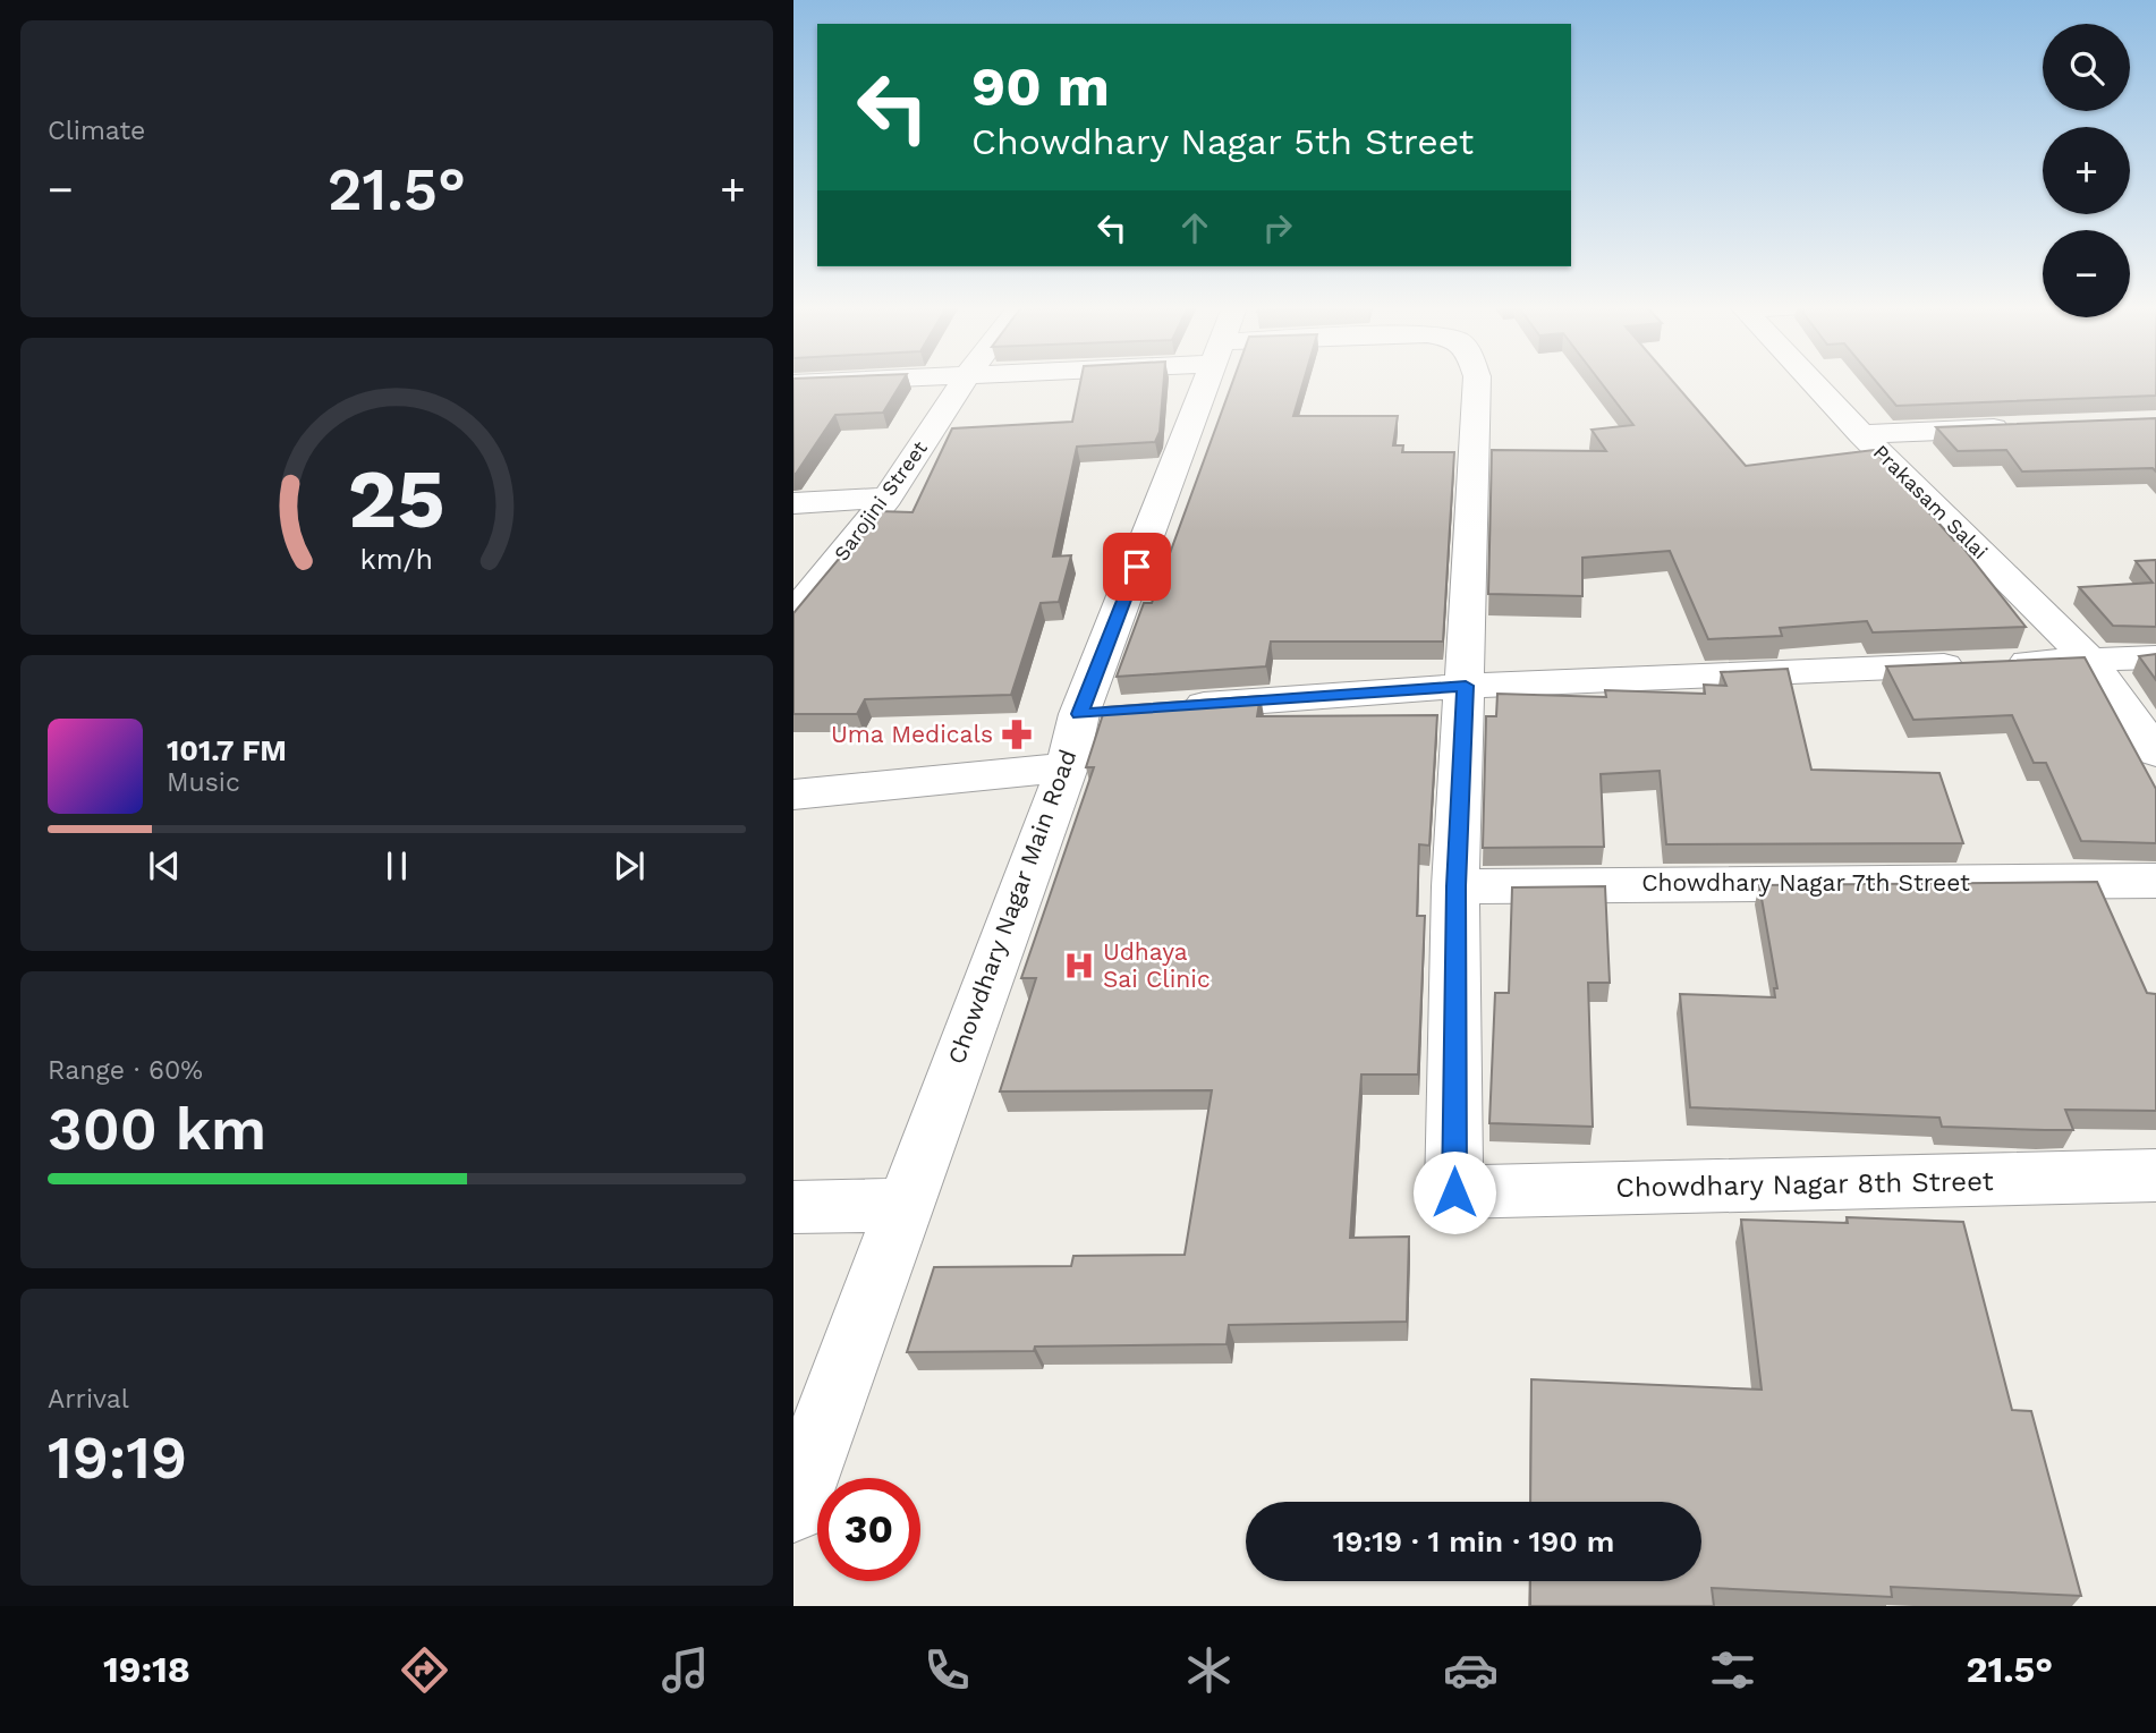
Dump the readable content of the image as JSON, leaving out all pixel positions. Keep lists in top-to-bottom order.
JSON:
{
  "streets": {
    "street": [
      "Sarojini Street",
      "Prakasam Salai",
      "Chowdhary Nagar 7th Street",
      "Chowdhary Nagar Main Road",
      "Chowdhary Nagar 8th Street"
    ]
  },
  "crossings": [
    ["Chowdhary Nagar 7th Street", "Chowdhary Nagar 8th Street"]
  ],
  "places": {
    "pharmacy": ["Uma Medicals"],
    "hospital": ["Udhaya Sai Clinic"]
  },
  "page": {
    "tile": [
      "Climate",
      ["Range · 60%", "300 km"],
      ["Arrival", "19:19"]
    ],
    "map_buttons": ["+", "−"],
    "turn": ["90 m", "Chowdhary Nagar 5th Street"],
    "heat": ["−", "21.5°", "+"],
    "song": ["101.7 FM", "Music"],
    "limit": "30",
    "trip": "19:19 · 1 min · 190 m",
    "tabs": ["19:18", "21.5°"],
    "gauge": ["25", "km/h"]
  }
}
